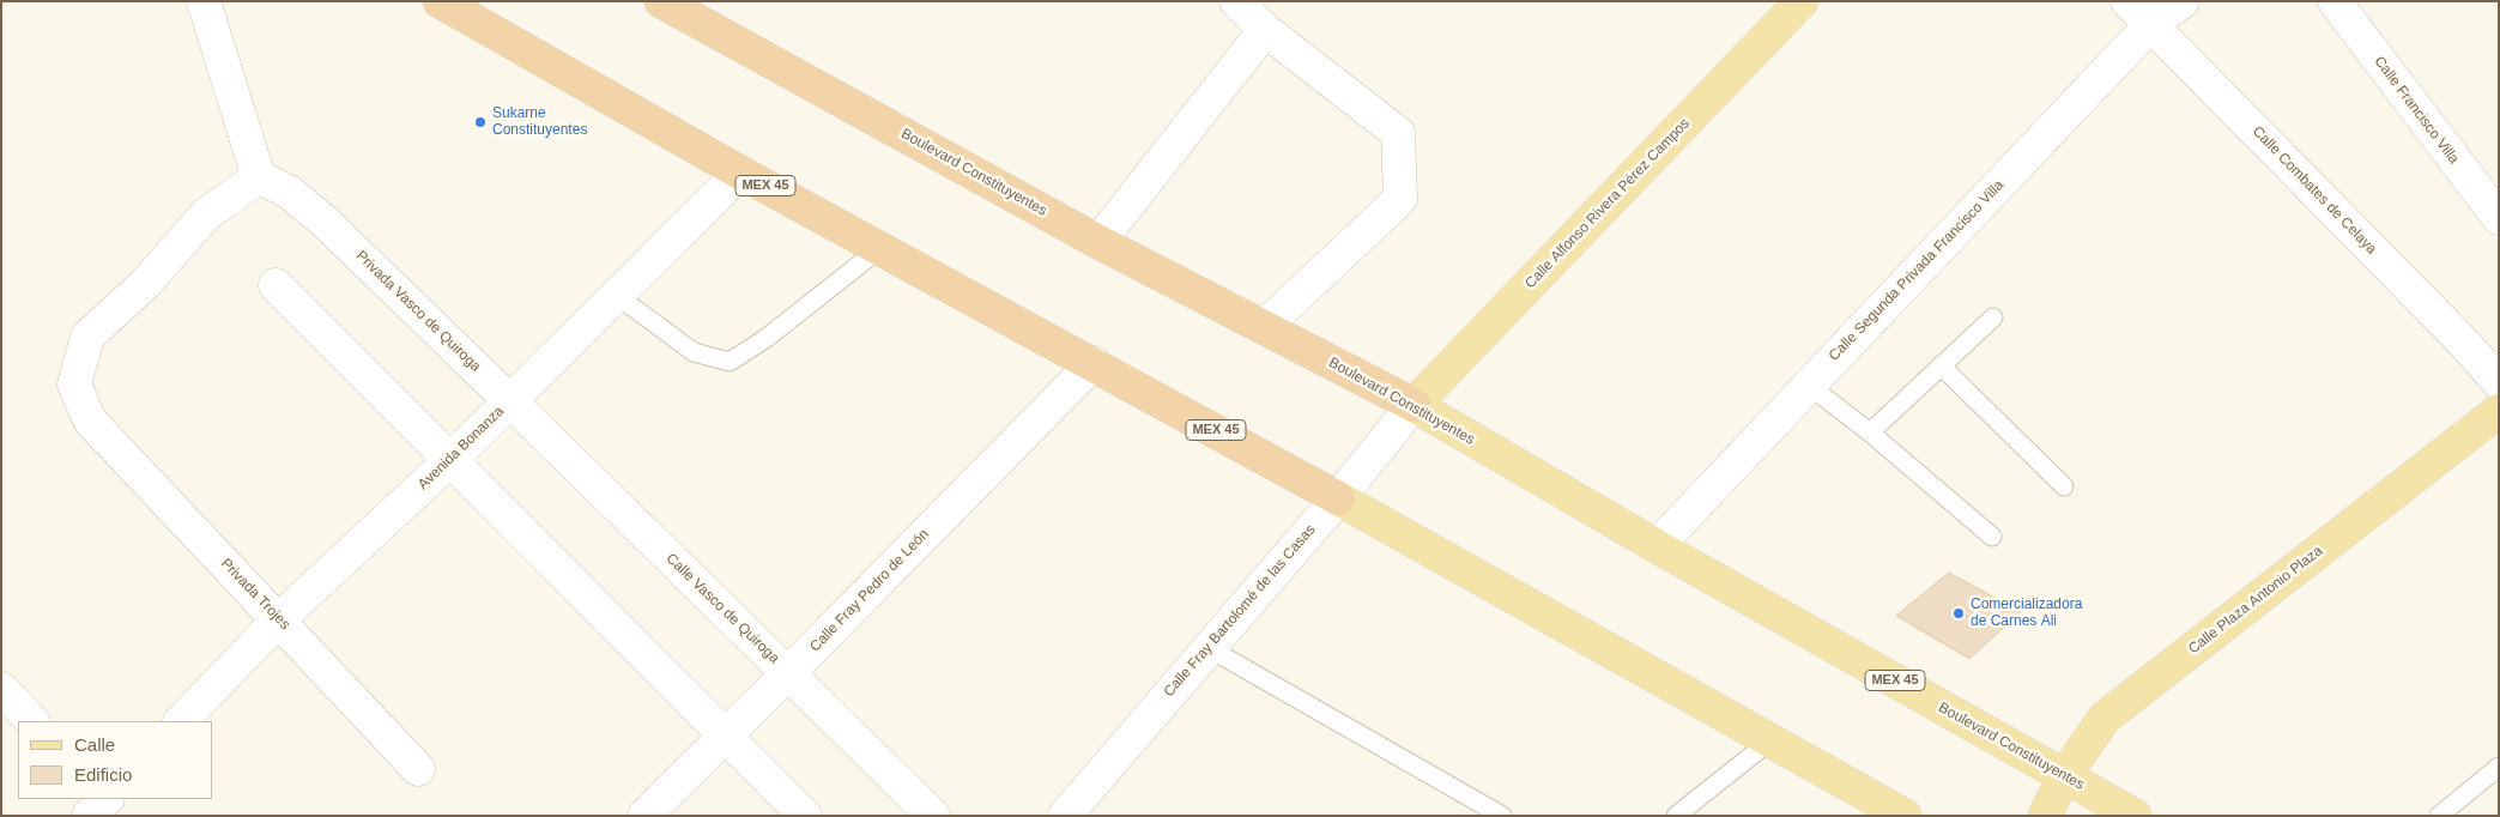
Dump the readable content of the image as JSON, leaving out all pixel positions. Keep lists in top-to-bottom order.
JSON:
{
  "streets": {
    "highway": ["Boulevard Constituyentes", "MEX 45"],
    "main road": ["Calle Alfonso Rivera Pérez Campos", "Calle Plaza Antonio Plaza"],
    "street": [
      "Calle Francisco Villa",
      "Calle Combates de Celaya",
      "Calle Segunda Privada Francisco Villa",
      "Privada Vasco de Quiroga",
      "Avenida Bonanza",
      "Calle Fray Pedro de León",
      "Privada Trojes",
      "Calle Vasco de Quiroga",
      "Calle Fray Bartolomé de las Casas"
    ]
  },
  "crossings": [
    ["Boulevard Constituyentes", "Calle Alfonso Rivera Pérez Campos"],
    ["Boulevard Constituyentes", "Calle Segunda Privada Francisco Villa"],
    ["Boulevard Constituyentes", "Calle Plaza Antonio Plaza"],
    ["Boulevard Constituyentes", "Calle Fray Bartolomé de las Casas"],
    ["MEX 45", "Avenida Bonanza"],
    ["MEX 45", "Calle Fray Pedro de León"],
    ["MEX 45", "Calle Fray Bartolomé de las Casas"],
    ["Calle Combates de Celaya", "Calle Segunda Privada Francisco Villa"],
    ["Calle Alfonso Rivera Pérez Campos", "Calle Fray Bartolomé de las Casas"],
    ["Privada Vasco de Quiroga", "Avenida Bonanza"],
    ["Privada Vasco de Quiroga", "Privada Trojes"],
    ["Privada Vasco de Quiroga", "Calle Vasco de Quiroga"],
    ["Avenida Bonanza", "Privada Trojes"],
    ["Avenida Bonanza", "Calle Vasco de Quiroga"],
    ["Calle Fray Pedro de León", "Calle Vasco de Quiroga"]
  ],
  "places": ["Sukarne Constituyentes", "Comercializadora de Carnes Ali"],
  "legend": ["Calle", "Edificio"]
}
